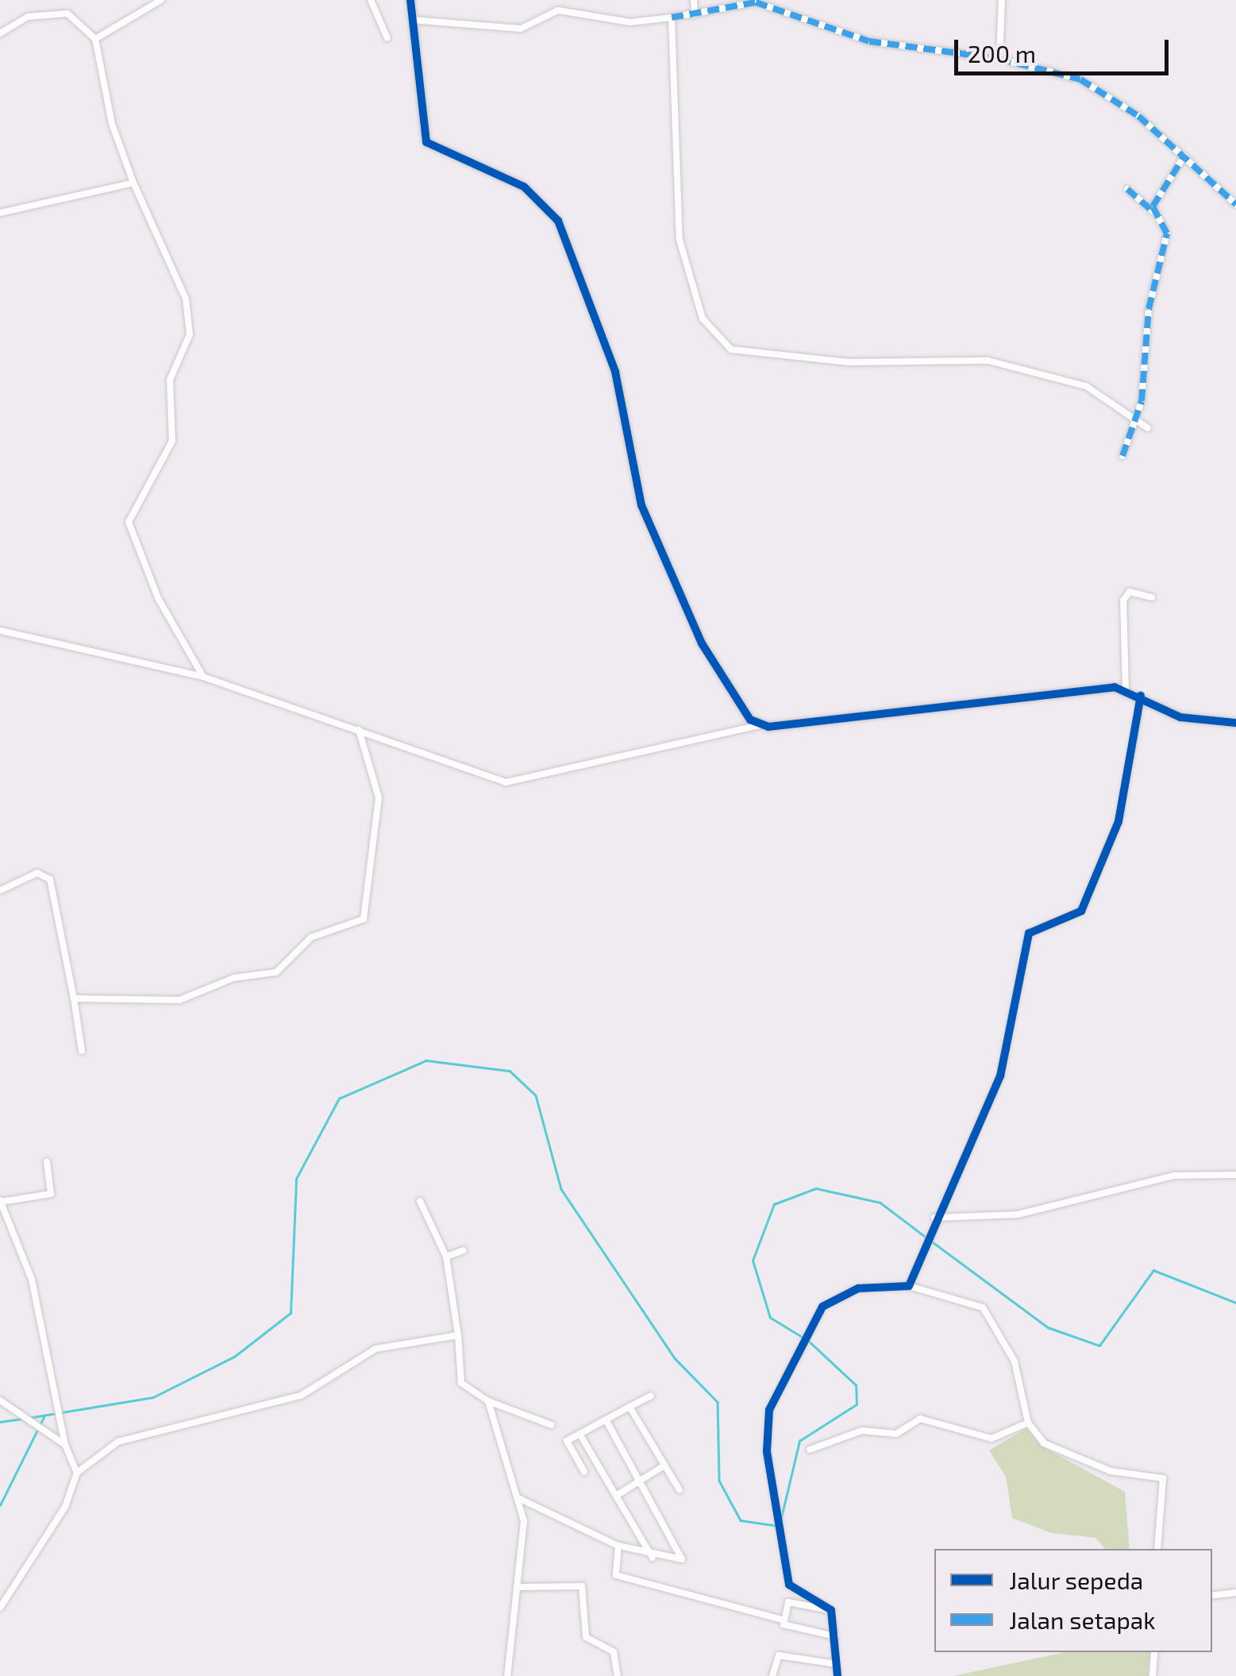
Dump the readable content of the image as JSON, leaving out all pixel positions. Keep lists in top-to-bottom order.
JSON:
{
  "legend": ["Jalur sepeda", "Jalan setapak"],
  "scale_bar": "200 m"
}
